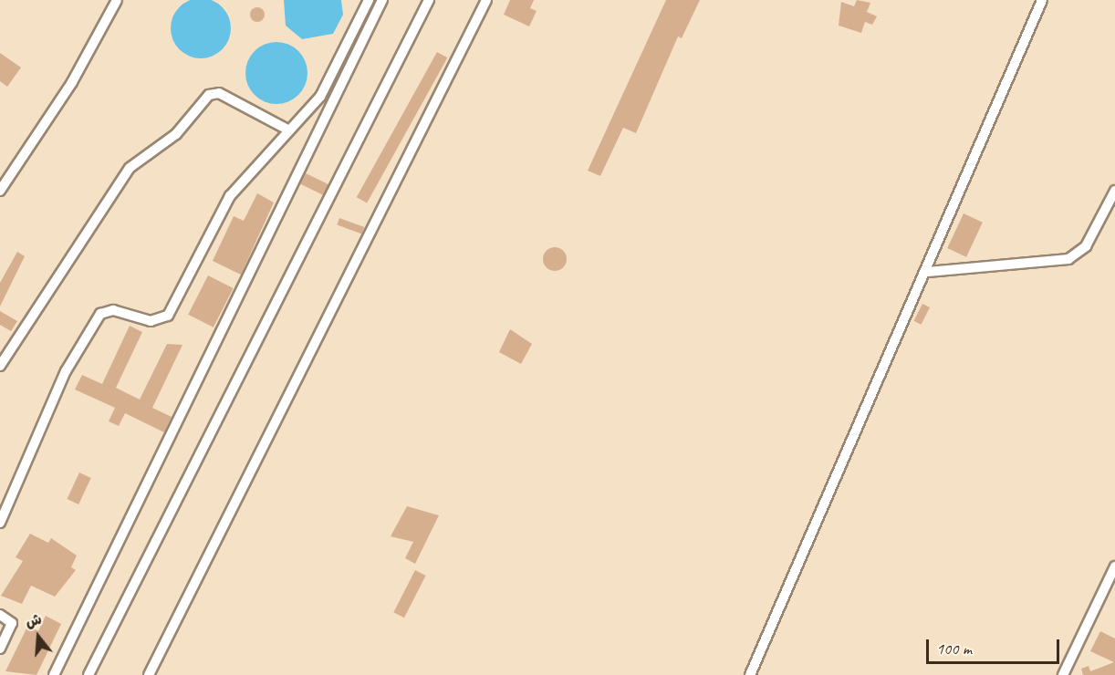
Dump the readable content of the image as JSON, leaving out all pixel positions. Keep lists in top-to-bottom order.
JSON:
{
  "scale_bar": "100 m",
  "north": "top"
}
